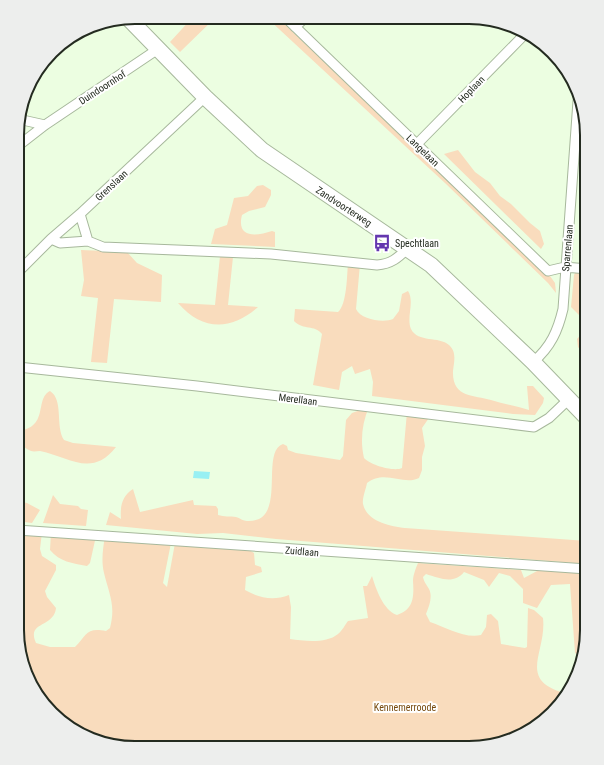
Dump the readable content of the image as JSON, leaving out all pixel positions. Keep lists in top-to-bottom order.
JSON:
{
  "streets": {
    "main road": ["Zandvoorterweg"],
    "street": [
      "Duindoornhof",
      "Hoplaan",
      "Langelaan",
      "Grenslaan",
      "Sparrenlaan",
      "Merellaan",
      "Zuidlaan"
    ]
  },
  "crossings": [
    ["Duindoornhof", "Zandvoorterweg"],
    ["Hoplaan", "Langelaan"],
    ["Langelaan", "Sparrenlaan"],
    ["Grenslaan", "Zandvoorterweg"],
    ["Zandvoorterweg", "Sparrenlaan"],
    ["Zandvoorterweg", "Merellaan"]
  ],
  "parks": ["Kennemerroode"],
  "places": {
    "bus stop": ["Spechtlaan"]
  }
}
